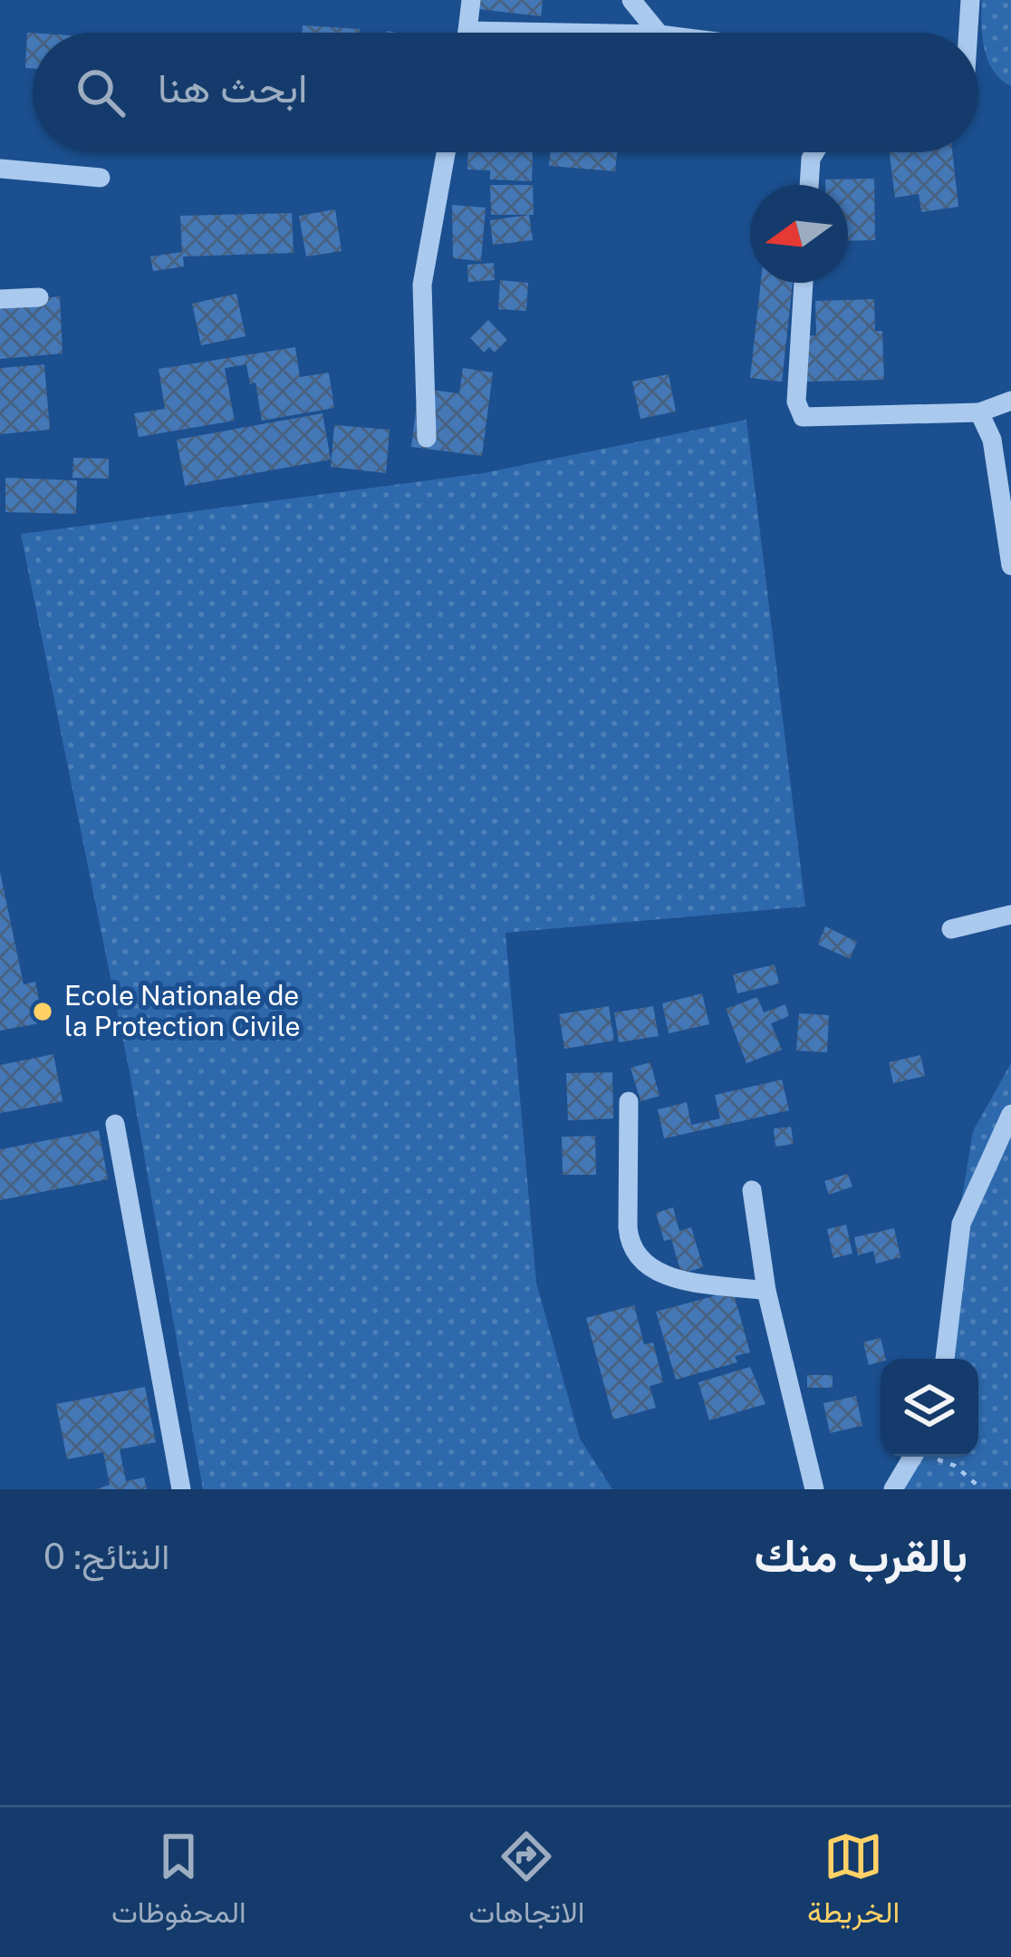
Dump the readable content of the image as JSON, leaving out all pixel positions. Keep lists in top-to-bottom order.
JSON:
{
  "places": ["Ecole Nationale de la Protection Civile"],
  "north": "left",
  "page": {
    "search": "ابحث هنا",
    "heading": ["بالقرب منك", "النتائج: 0"],
    "nav": ["الخريطة", "الاتجاهات", "المحفوظات"]
  }
}
